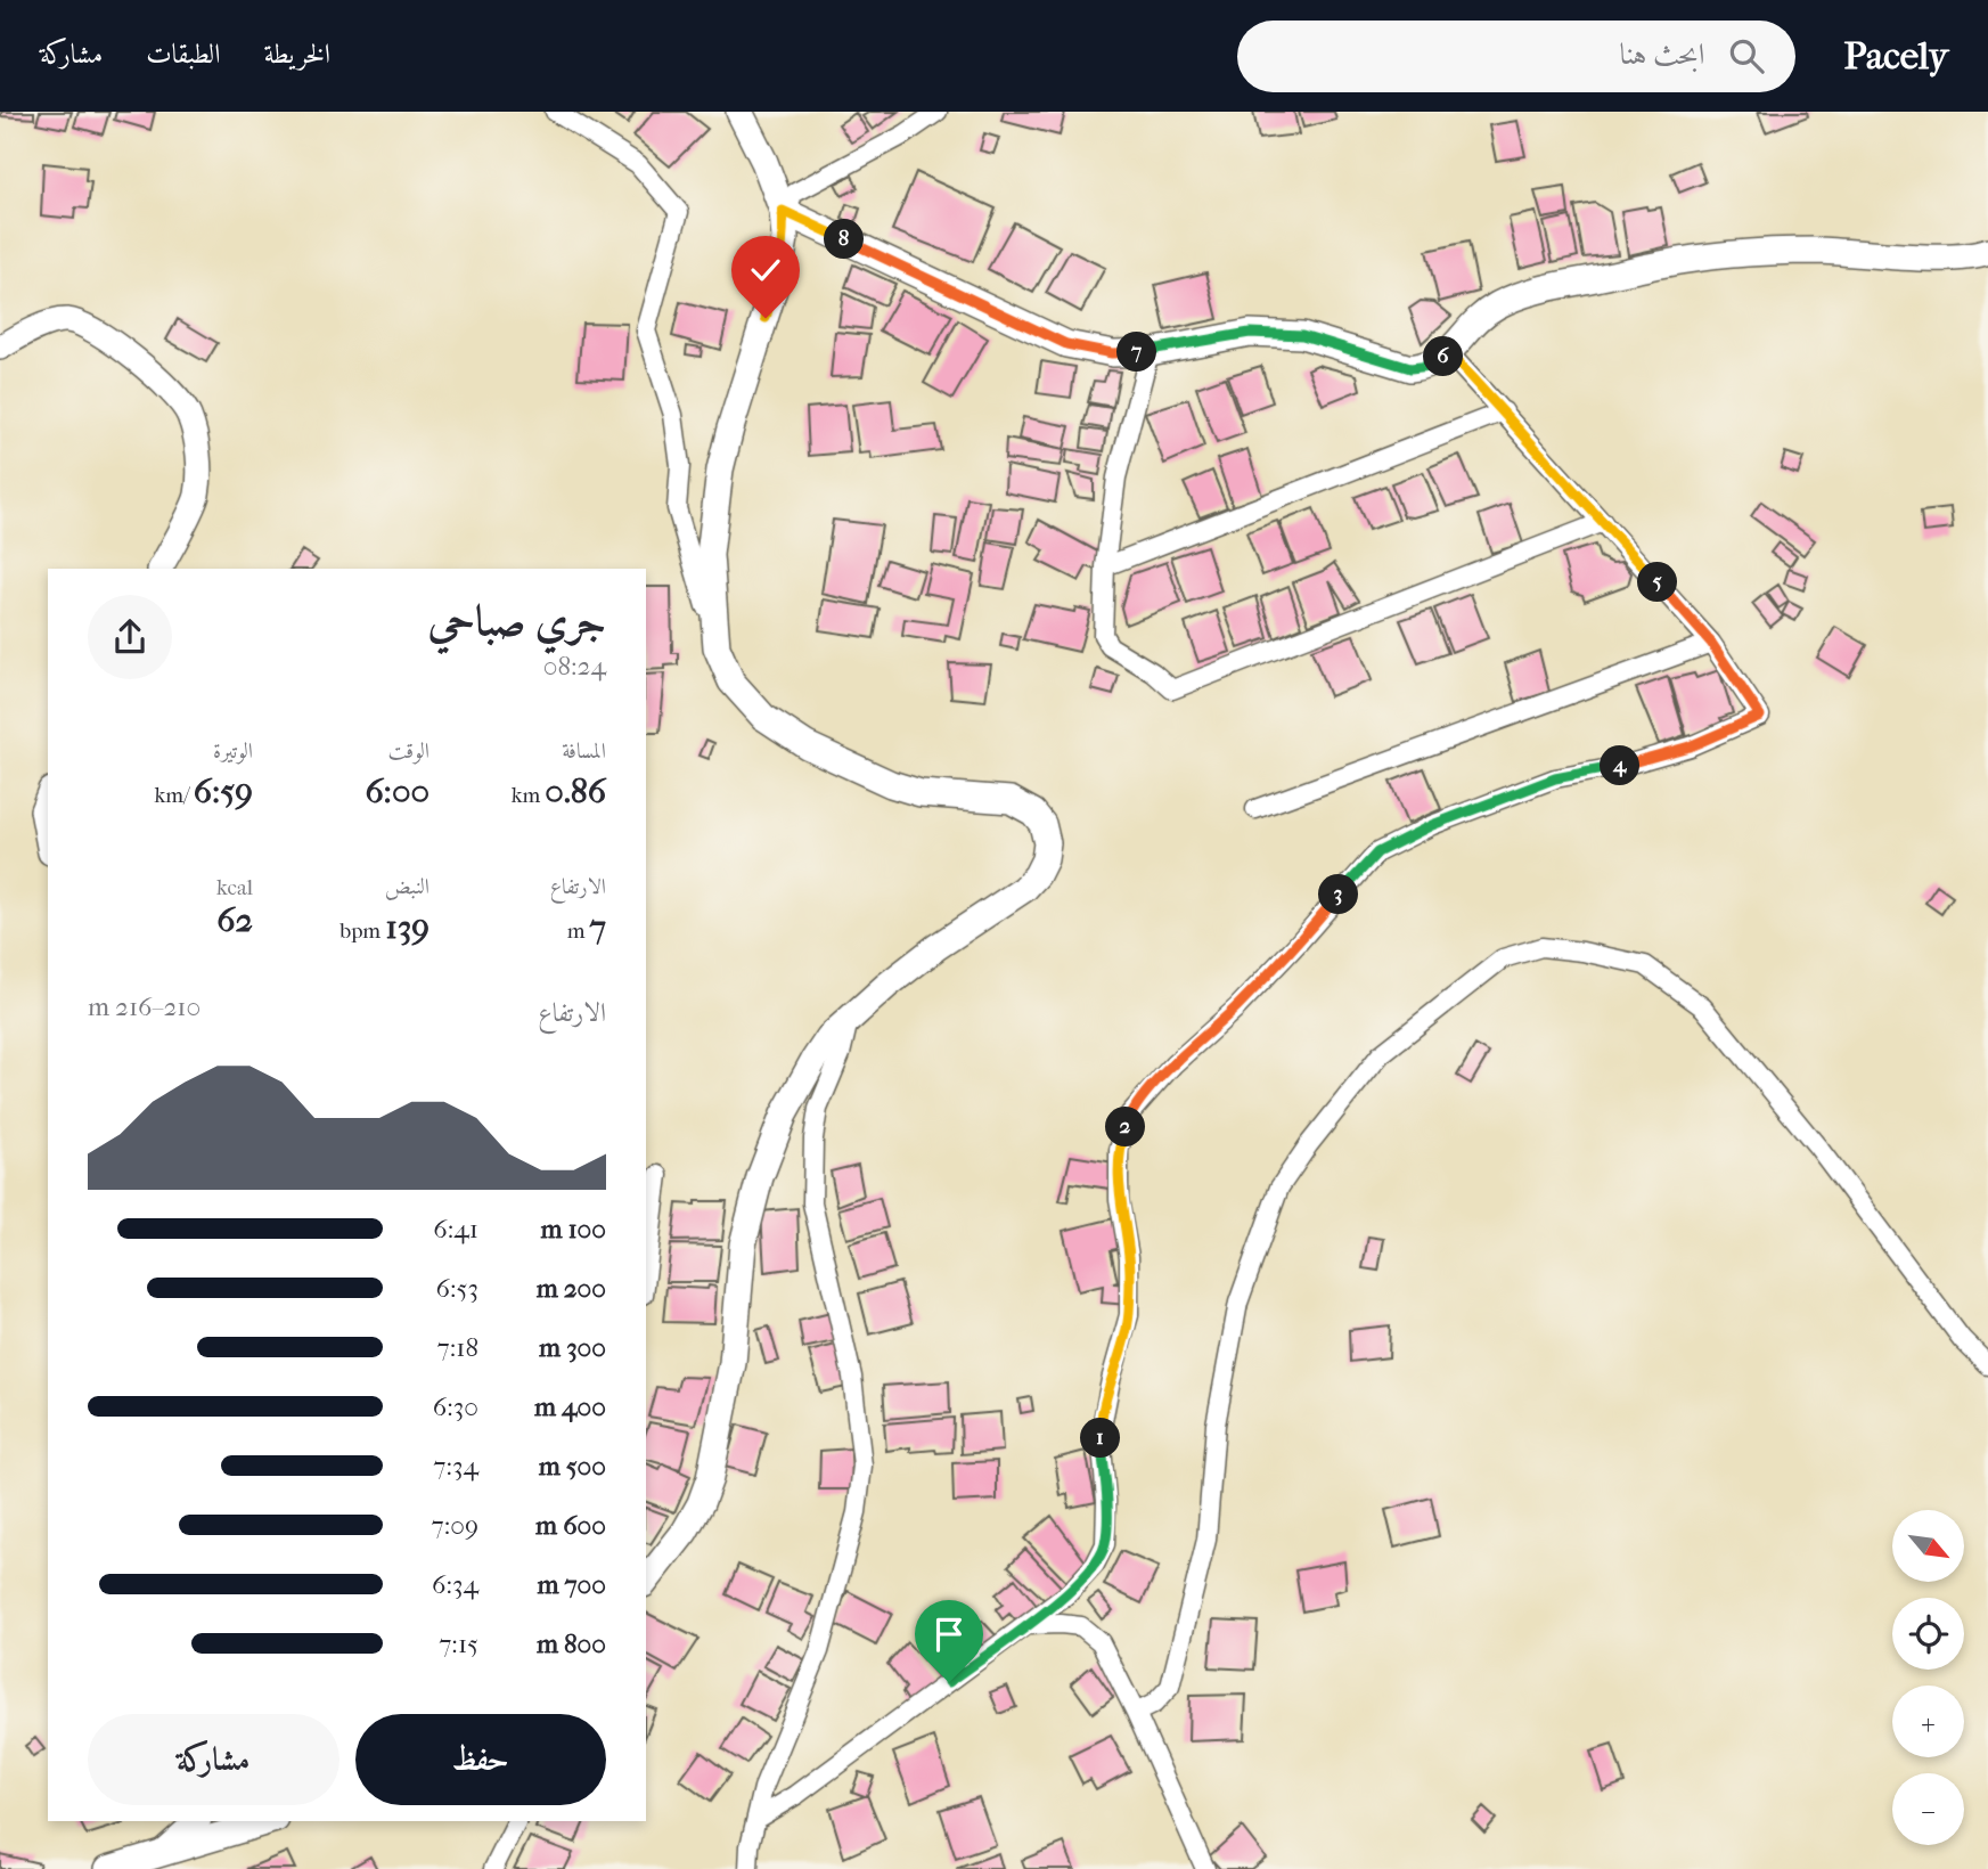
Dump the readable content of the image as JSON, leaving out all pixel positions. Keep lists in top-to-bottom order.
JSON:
{
  "north": "bottom right",
  "page": {
    "header": "Pacely",
    "search": "ابحث هنا",
    "nav": ["الخريطة", "الطبقات", "مشاركة"],
    "pins": [
      "8",
      "7",
      "6",
      "5",
      "4",
      "3",
      "2",
      "1"
    ],
    "heading": ["جري صباحي", "08:24"],
    "stats": [
      ["المسافة", "0.86 km"],
      ["الوقت", "6:00"],
      ["الوتيرة", "6:59 /km"],
      ["الارتفاع", "7 m"],
      ["النبض", "139 bpm"],
      ["kcal", "62"]
    ],
    "chart": ["الارتفاع", "210–216 m"],
    "list": [
      {
        "name": "100 m",
        "note": "6:41"
      },
      {
        "name": "200 m",
        "note": "6:53"
      },
      {
        "name": "300 m",
        "note": "7:18"
      },
      {
        "name": "400 m",
        "note": "6:30"
      },
      {
        "name": "500 m",
        "note": "7:34"
      },
      {
        "name": "600 m",
        "note": "7:09"
      },
      {
        "name": "700 m",
        "note": "6:34"
      },
      {
        "name": "800 m",
        "note": "7:15"
      }
    ],
    "map_buttons": ["+", "−"],
    "buttons": ["حفظ", "مشاركة"]
  }
}
